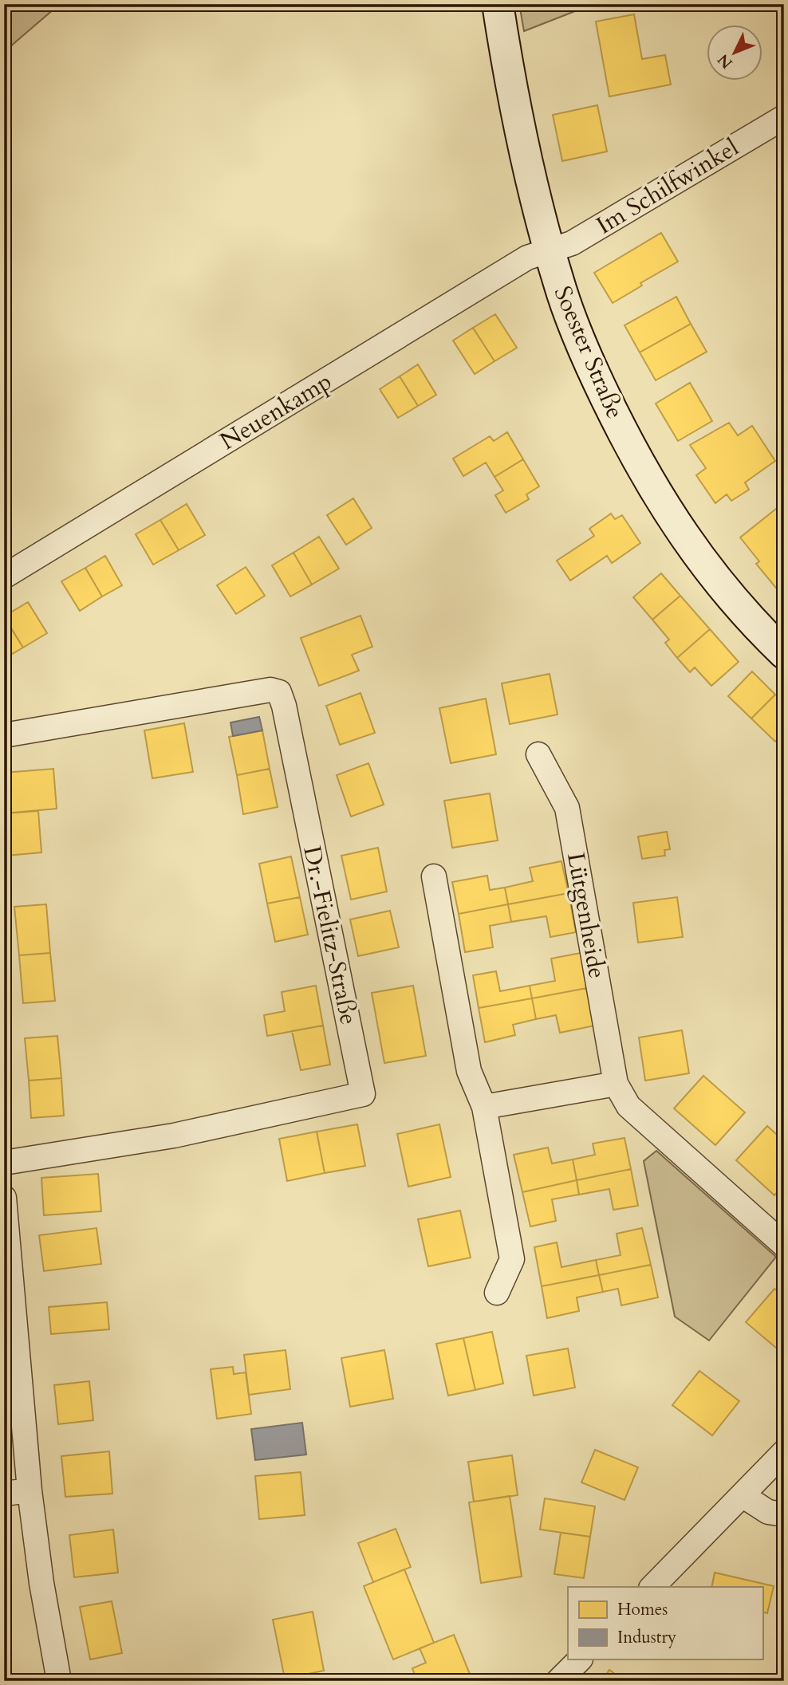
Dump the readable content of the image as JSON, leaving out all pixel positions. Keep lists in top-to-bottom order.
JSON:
{
  "streets": {
    "main road": ["Soester Straße"],
    "street": [
      "Im Schilfwinkel",
      "Neuenkamp",
      "Lütgenheide",
      "Dr.-Fielitz-Straße"
    ]
  },
  "crossings": [
    ["Im Schilfwinkel", "Soester Straße"],
    ["Im Schilfwinkel", "Neuenkamp"],
    ["Soester Straße", "Neuenkamp"]
  ],
  "legend": ["Homes", "Industry"],
  "north": "bottom left"
}
